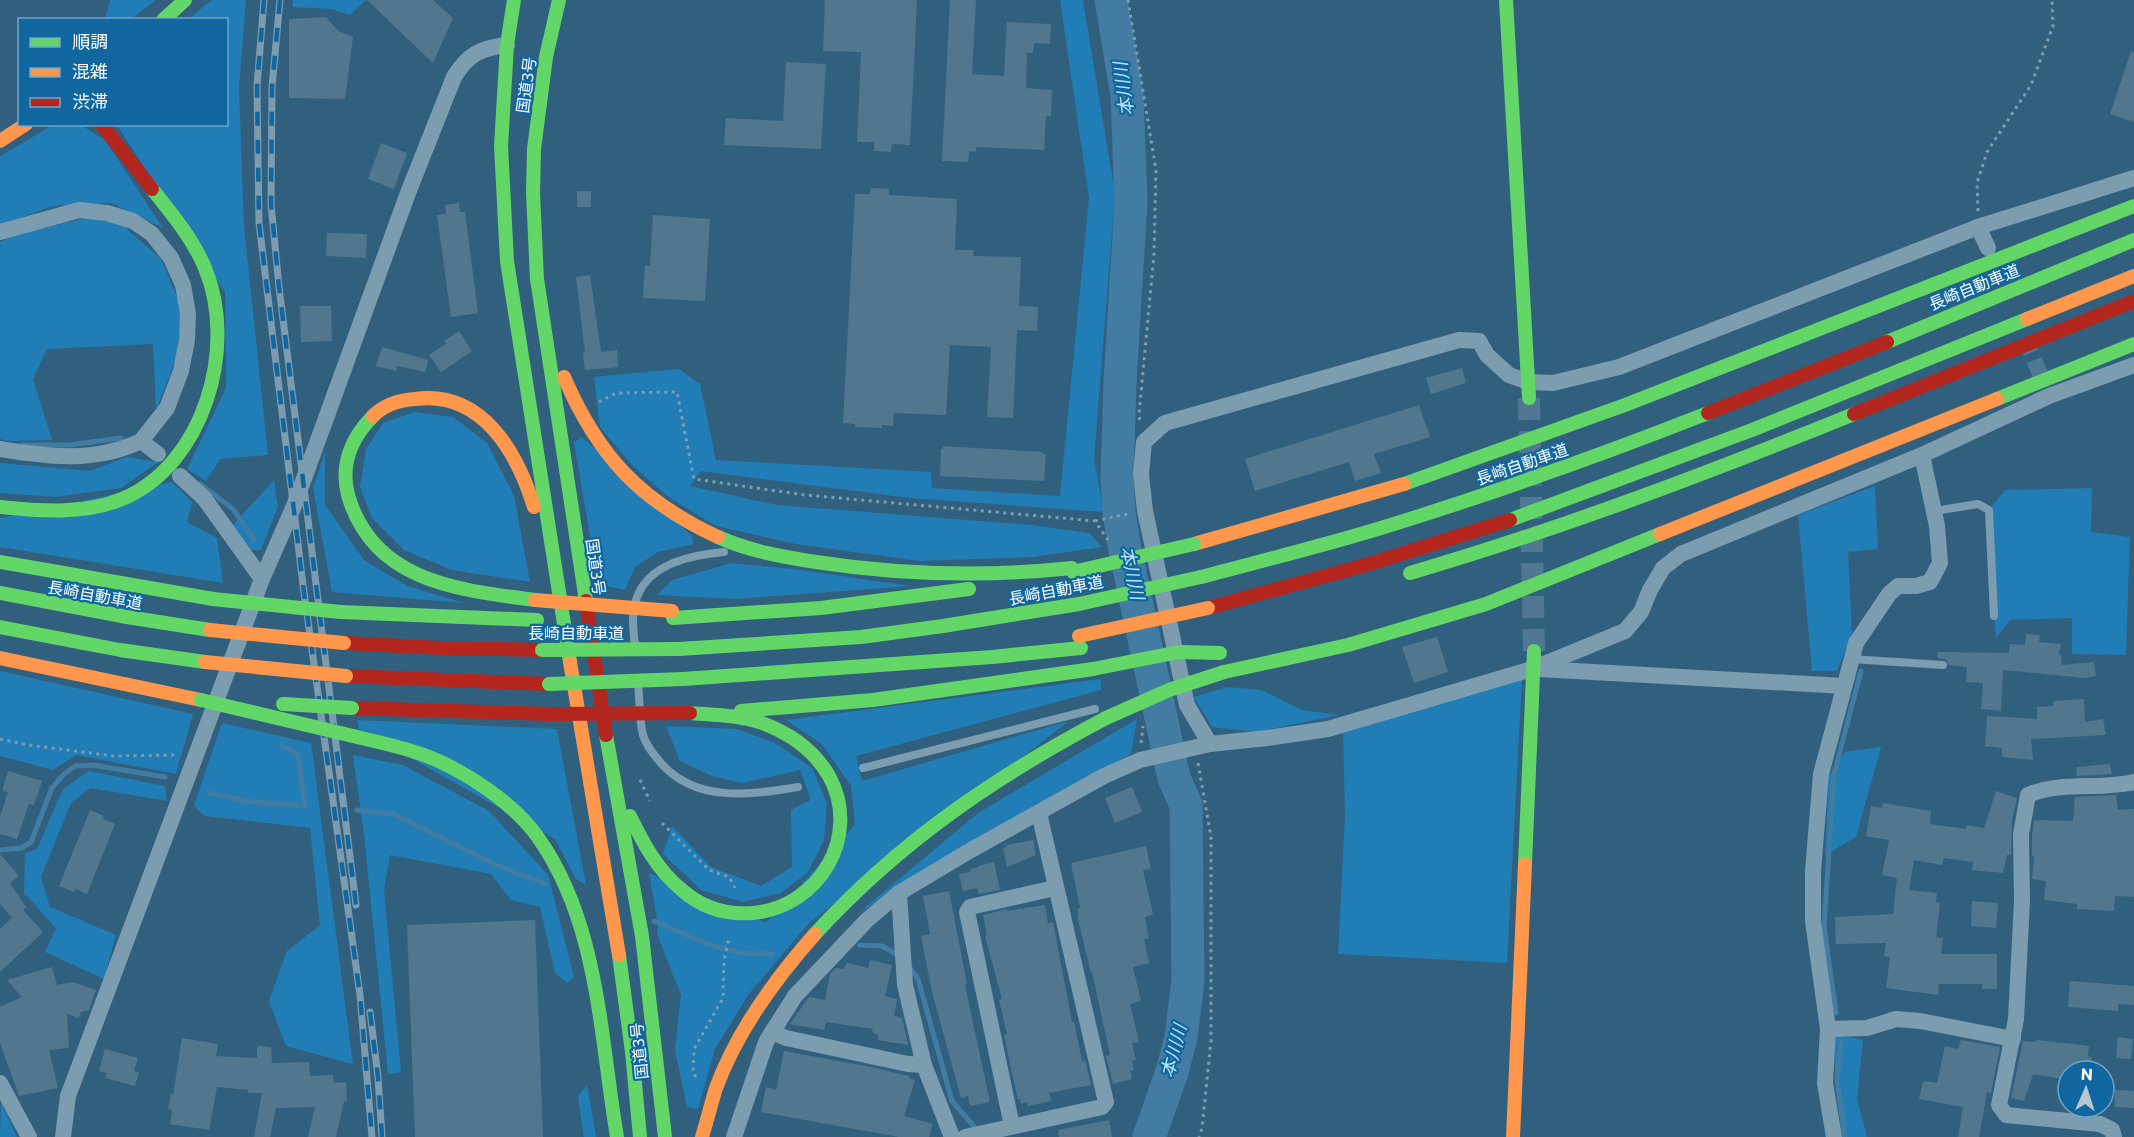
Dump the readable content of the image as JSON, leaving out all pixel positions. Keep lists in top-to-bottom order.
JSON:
{
  "streets": {
    "main road": ["国道3号", "長崎自動車道"]
  },
  "water": ["本川川"],
  "legend": ["順調", "混雑", "渋滞"],
  "north": "top"
}
